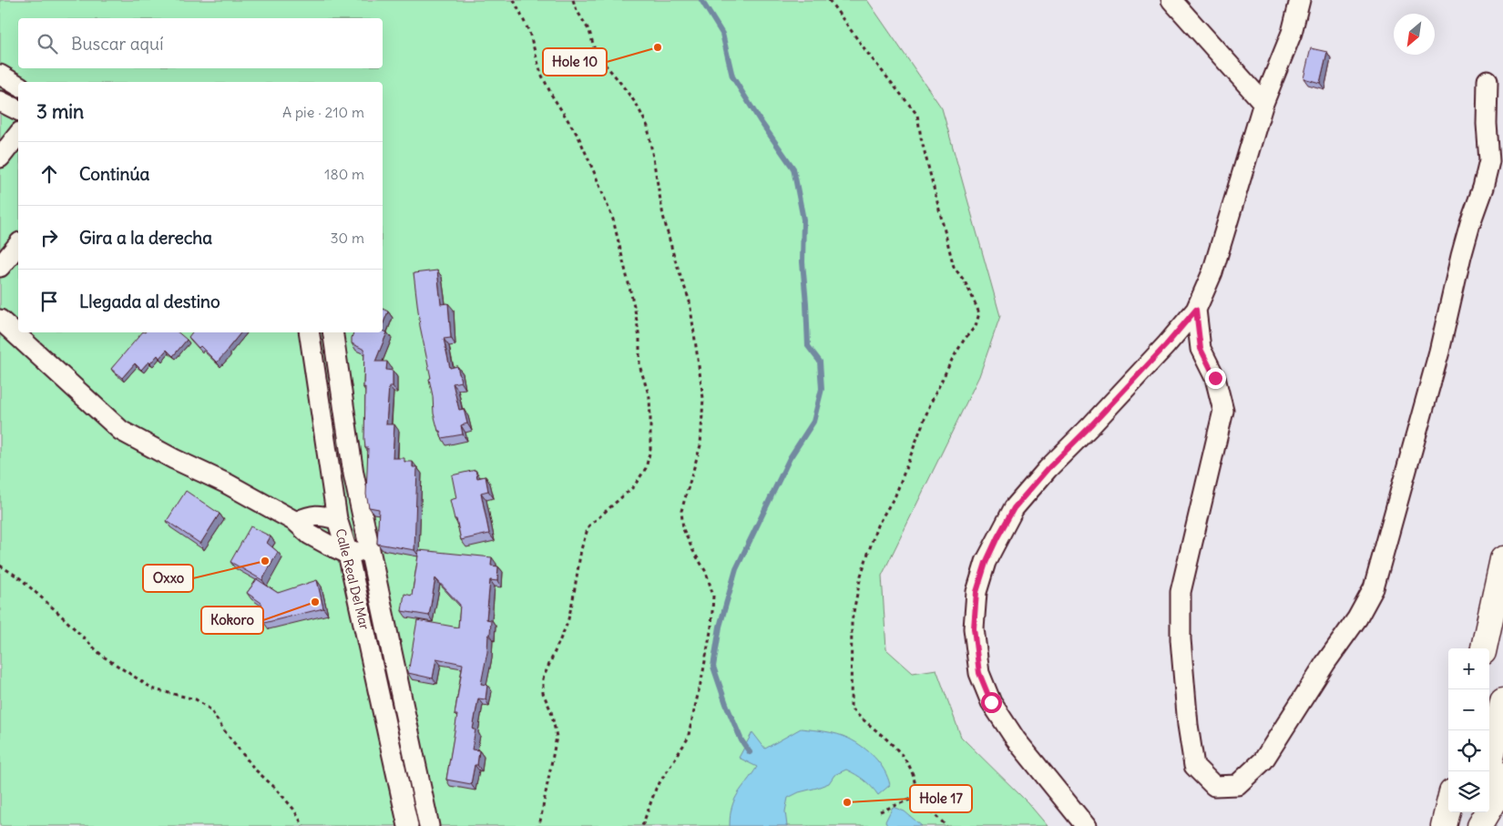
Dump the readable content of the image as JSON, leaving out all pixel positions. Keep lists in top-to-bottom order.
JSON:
{
  "streets": {
    "street": ["Calle Real Del Mar"]
  },
  "places": [
    "Hole 10",
    "Oxxo",
    "Kokoro",
    "Hole 17"
  ],
  "north": "bottom left",
  "page": {
    "search": "Buscar aquí",
    "heading": ["3 min", "A pie · 210 m"],
    "list": [
      ["Continúa", "180 m"],
      ["Gira a la derecha", "30 m"],
      "Llegada al destino"
    ],
    "map_buttons": ["+", "−"]
  }
}
